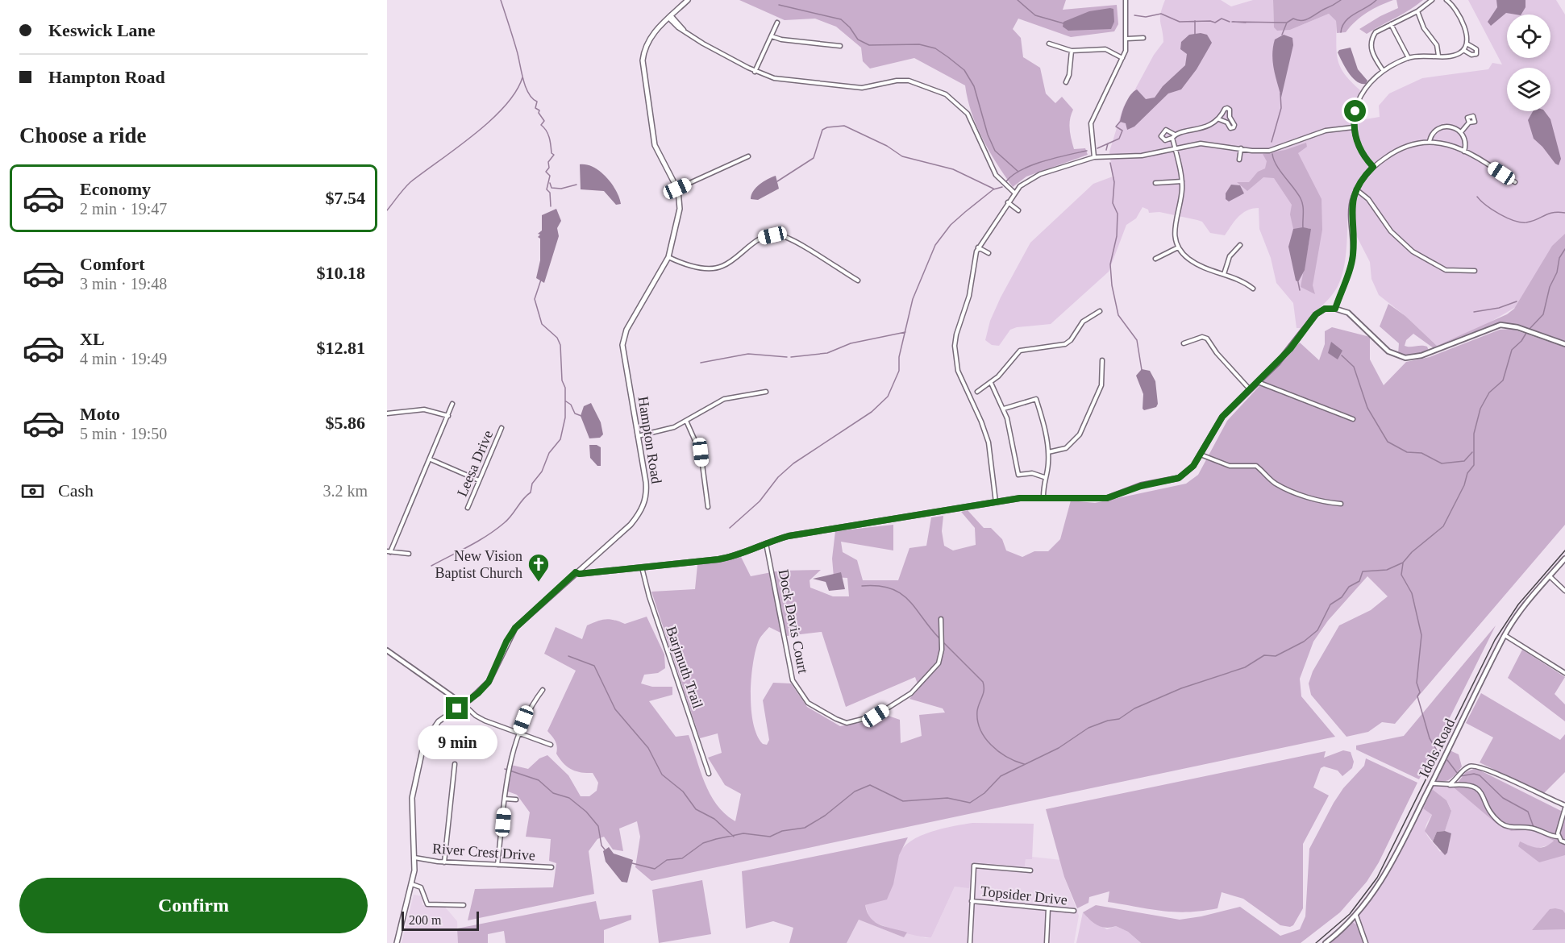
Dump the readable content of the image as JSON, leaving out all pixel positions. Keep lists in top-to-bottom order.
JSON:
{
  "streets": {
    "main road": ["Hampton Road"],
    "street": [
      "Leesa Drive",
      "Dock Davis Court",
      "Barjmuth Trail",
      "Idols Road",
      "River Crest Drive",
      "Topsider Drive"
    ]
  },
  "crossings": [
    ["Hampton Road", "River Crest Drive"]
  ],
  "places": {
    "church": ["New Vision Baptist Church"]
  },
  "scale_bar": "200 m",
  "page": {
    "banner": ["Keswick Lane", "Hampton Road"],
    "heading": "Choose a ride",
    "list": [
      {
        "name": "Economy",
        "note": "2 min · 19:47",
        "value": "$7.54"
      },
      {
        "name": "Comfort",
        "note": "3 min · 19:48",
        "value": "$10.18"
      },
      {
        "name": "XL",
        "note": "4 min · 19:49",
        "value": "$12.81"
      },
      {
        "name": "Moto",
        "note": "5 min · 19:50",
        "value": "$5.86"
      }
    ],
    "pay": ["Cash", "3.2 km"],
    "bubble": "9 min",
    "buttons": "Confirm",
    "scale": "200 m"
  }
}
